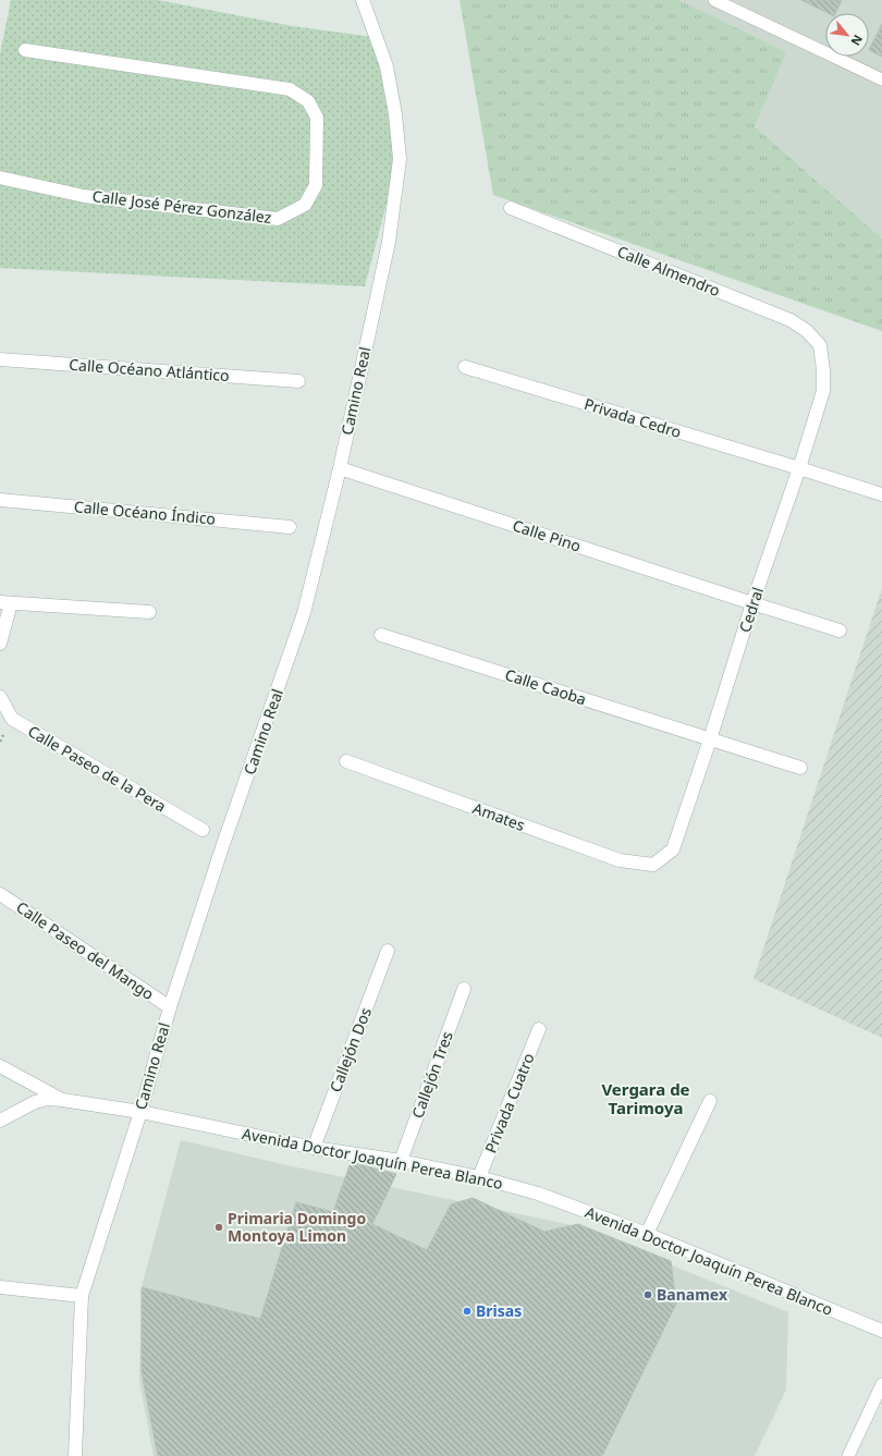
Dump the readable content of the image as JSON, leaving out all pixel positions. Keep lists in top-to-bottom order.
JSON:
{
  "streets": {
    "street": [
      "Calle José Pérez González",
      "Calle Almendro",
      "Calle Océano Atlántico",
      "Camino Real",
      "Privada Cedro",
      "Calle Océano Índico",
      "Calle Pino",
      "Cedral",
      "Calle Caoba",
      "Calle Paseo de la Pera",
      "Amates",
      "Calle Paseo del Mango",
      "Callejón Dos",
      "Callejón Tres",
      "Privada Cuatro",
      "Avenida Doctor Joaquín Perea Blanco"
    ]
  },
  "crossings": [
    ["Calle Almendro", "Cedral"],
    ["Camino Real", "Calle Pino"],
    ["Camino Real", "Calle Paseo del Mango"],
    ["Camino Real", "Avenida Doctor Joaquín Perea Blanco"],
    ["Privada Cedro", "Cedral"],
    ["Calle Pino", "Cedral"],
    ["Cedral", "Calle Caoba"],
    ["Cedral", "Amates"],
    ["Callejón Dos", "Avenida Doctor Joaquín Perea Blanco"],
    ["Callejón Tres", "Avenida Doctor Joaquín Perea Blanco"],
    ["Privada Cuatro", "Avenida Doctor Joaquín Perea Blanco"]
  ],
  "districts": ["Vergara de Tarimoya"],
  "places": ["Primaria Domingo Montoya Limon", "Banamex", "Brisas"],
  "north": "bottom right"
}
